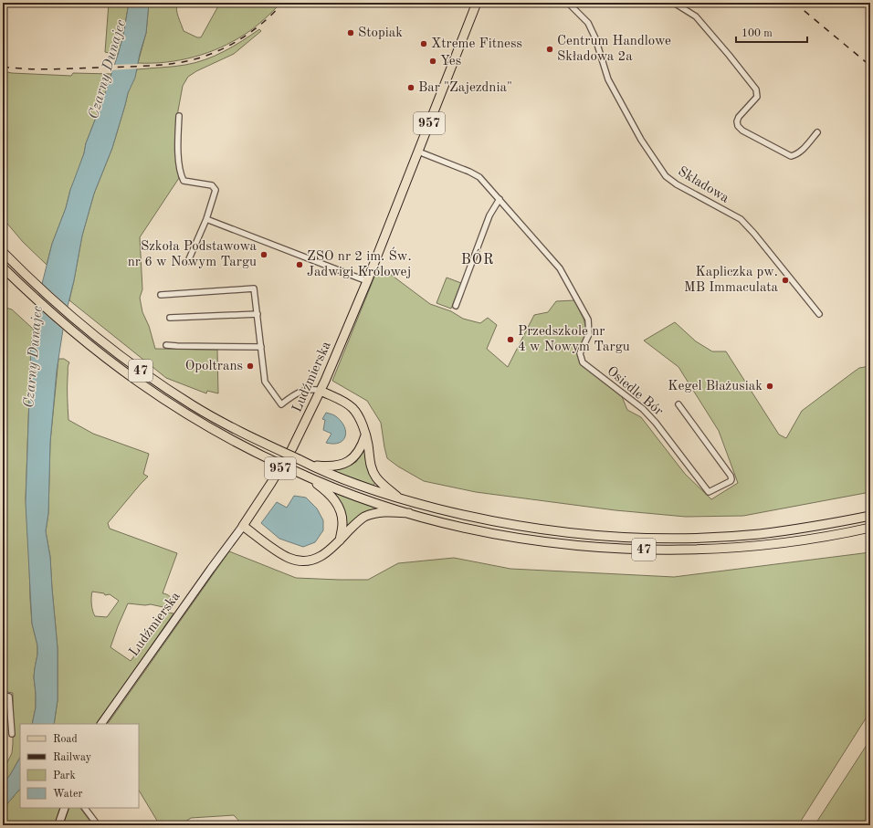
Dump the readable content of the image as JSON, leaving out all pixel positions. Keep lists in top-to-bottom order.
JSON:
{
  "streets": {
    "main road": ["957", "47", "Ludźmierska"],
    "street": ["Składowa", "Osiedle Bór"]
  },
  "crossings": [
    ["Ludźmierska", "Osiedle Bór"]
  ],
  "districts": ["BÓR"],
  "water": ["Czarny Dunajec"],
  "places": [
    "Stopiak",
    "Xtreme Fitness",
    "Centrum Handlowe Składowa 2a",
    "Yes",
    "Bar \"Zajezdnia\"",
    "Szkoła Podstawowa nr 6 w Nowym Targu",
    "ZSO nr 2 im. Św. Jadwigi Królowej",
    "Kapliczka pw. MB Immaculata",
    "Przedszkole nr 4 w Nowym Targu",
    "Opoltrans",
    "Kegel Błażusiak"
  ],
  "legend": [
    "Road",
    "Railway",
    "Park",
    "Water"
  ],
  "scale_bar": "100 m"
}
